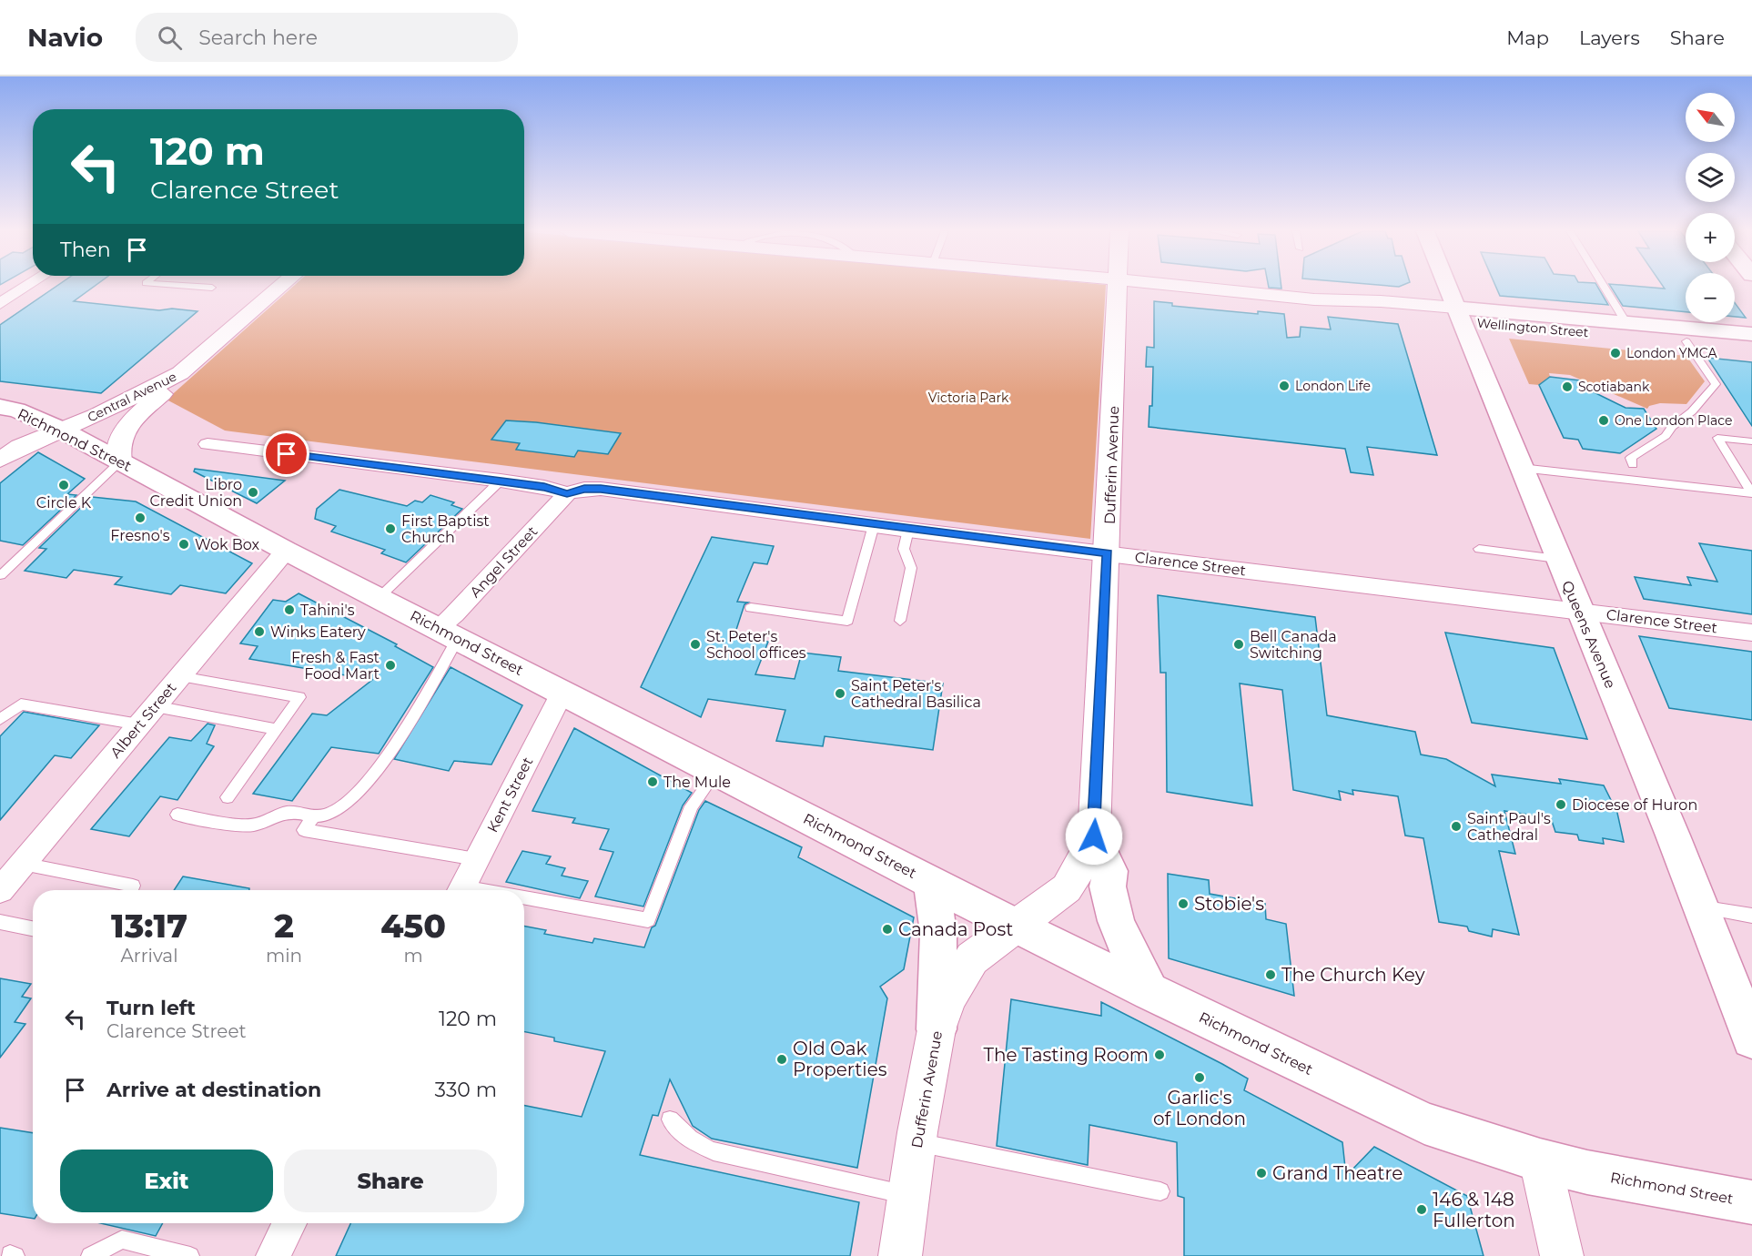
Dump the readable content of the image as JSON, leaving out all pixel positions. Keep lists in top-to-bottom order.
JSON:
{
  "streets": {
    "main road": ["Wellington Street", "Richmond Street", "Queens Avenue"],
    "street": [
      "Central Avenue",
      "Dufferin Avenue",
      "Angel Street",
      "Clarence Street",
      "Albert Street",
      "Kent Street"
    ]
  },
  "crossings": [
    ["Wellington Street", "Queens Avenue"],
    ["Central Avenue", "Richmond Street"],
    ["Richmond Street", "Dufferin Avenue"],
    ["Richmond Street", "Angel Street"],
    ["Richmond Street", "Albert Street"],
    ["Richmond Street", "Kent Street"],
    ["Dufferin Avenue", "Clarence Street"],
    ["Angel Street", "Clarence Street"],
    ["Clarence Street", "Queens Avenue"]
  ],
  "parks": ["Victoria Park"],
  "places": [
    "London YMCA",
    "London Life",
    "Scotiabank",
    "One London Place",
    "Circle K",
    "Libro Credit Union",
    "Fresno's",
    "First Baptist Church",
    "Wok Box",
    "Tahini's",
    "Winks Eatery",
    "St. Peter's School offices",
    "Bell Canada Switching",
    "Fresh & Fast Food Mart",
    "Saint Peter's Cathedral Basilica",
    "The Mule",
    "Diocese of Huron",
    "Saint Paul's Cathedral",
    "Stobie's",
    "Canada Post",
    "The Church Key",
    "The Tasting Room",
    "Old Oak Properties",
    "Garlic's of London",
    "Grand Theatre",
    "146 & 148 Fullerton"
  ],
  "north": "top left",
  "page": {
    "header": "Navio",
    "search": "Search here",
    "nav": ["Map", "Layers", "Share"],
    "map_buttons": ["+", "−"],
    "turn": ["120 m", "Clarence Street"],
    "then": "Then",
    "eta": [
      "13:17",
      "Arrival",
      "2",
      "min",
      "450",
      "m"
    ],
    "list": [
      {
        "name": "Turn left",
        "note": "Clarence Street",
        "value": "120 m"
      },
      {
        "name": "Arrive at destination",
        "value": "330 m"
      }
    ],
    "buttons": ["Exit", "Share"]
  }
}
